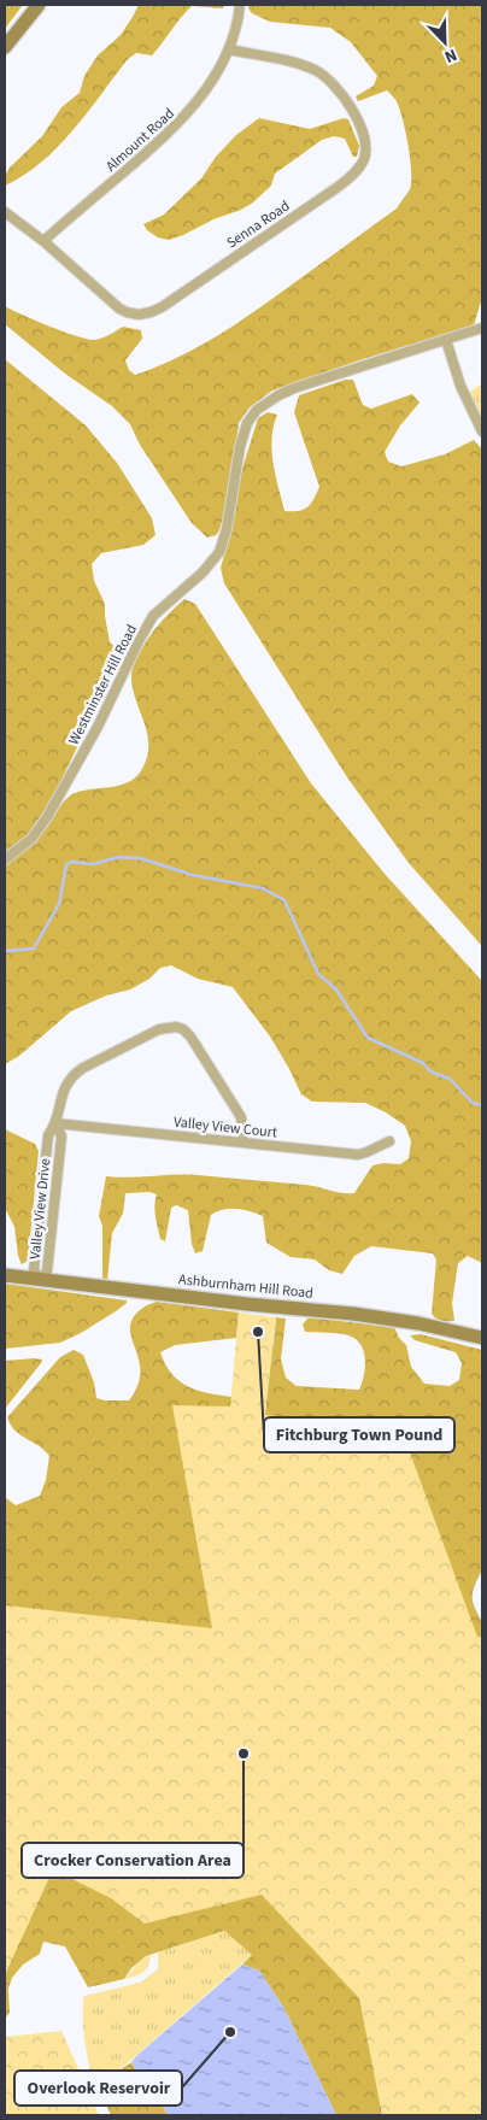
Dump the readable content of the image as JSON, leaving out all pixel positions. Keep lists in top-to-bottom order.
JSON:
{
  "streets": {
    "street": [
      "Almount Road",
      "Senna Road",
      "Westminster Hill Road",
      "Valley View Court",
      "Valley View Drive",
      "Ashburnham Hill Road"
    ]
  },
  "crossings": [
    ["Almount Road", "Senna Road"],
    ["Valley View Court", "Valley View Drive"],
    ["Valley View Drive", "Ashburnham Hill Road"]
  ],
  "places": ["Fitchburg Town Pound", "Crocker Conservation Area", "Overlook Reservoir"],
  "north": "bottom right"
}
